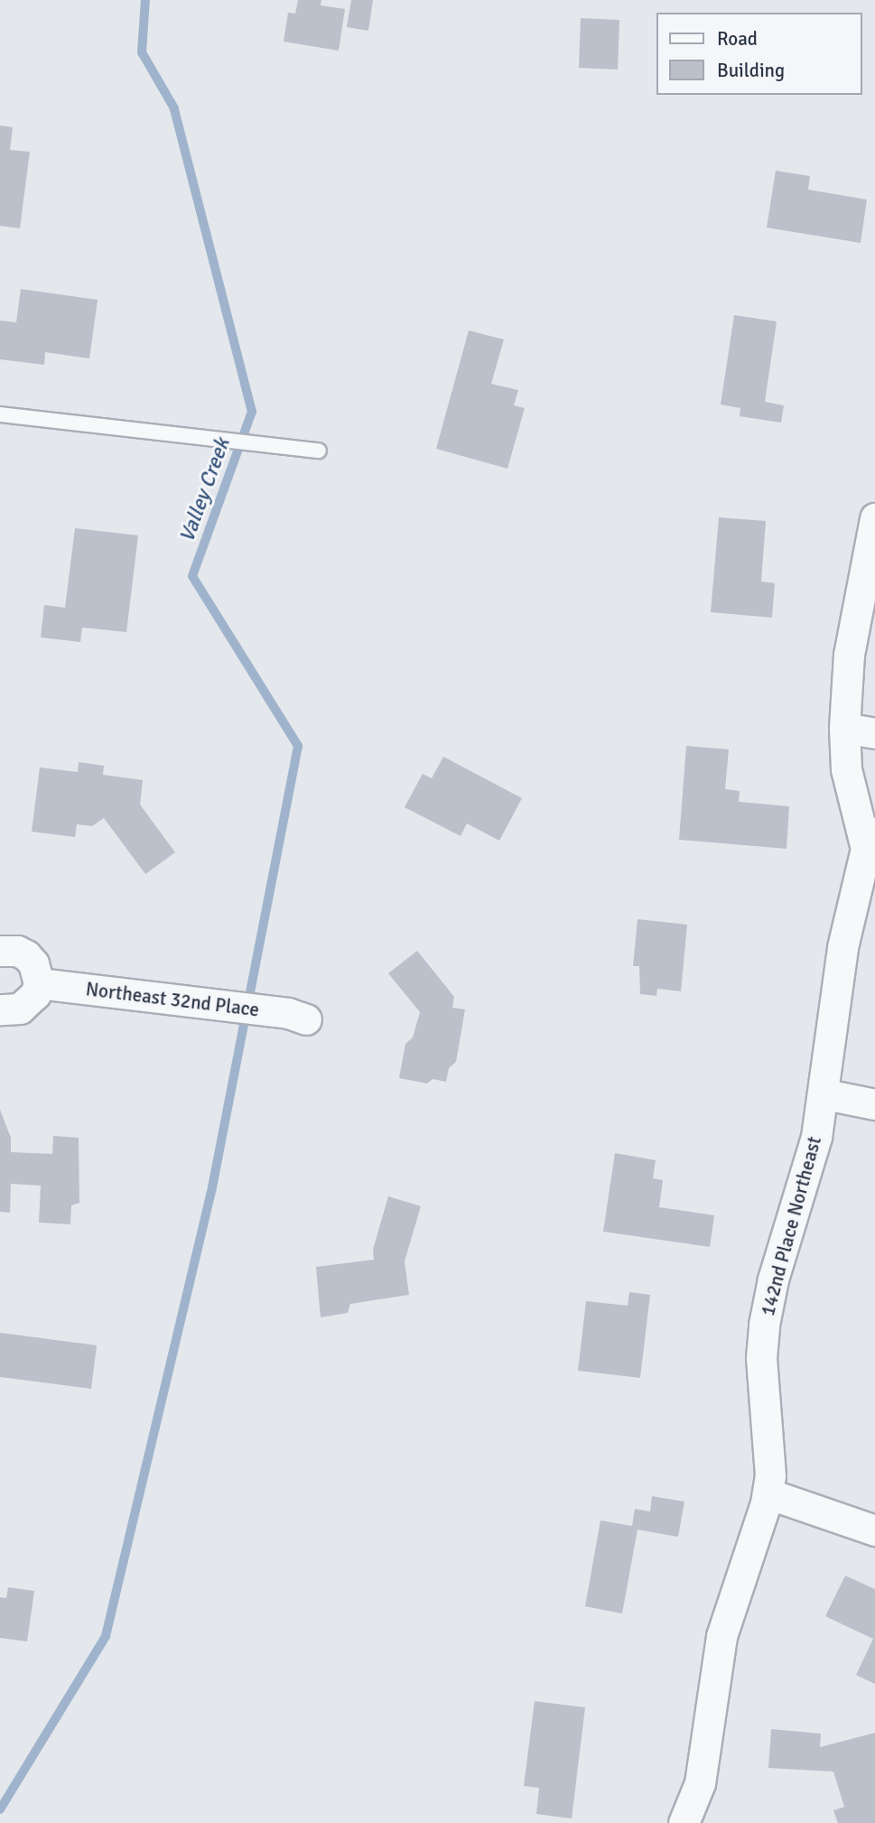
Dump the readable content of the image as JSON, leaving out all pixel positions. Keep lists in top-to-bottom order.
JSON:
{
  "streets": {
    "street": ["Northeast 32nd Place", "142nd Place Northeast"]
  },
  "water": ["Valley Creek"],
  "legend": ["Road", "Building"]
}
